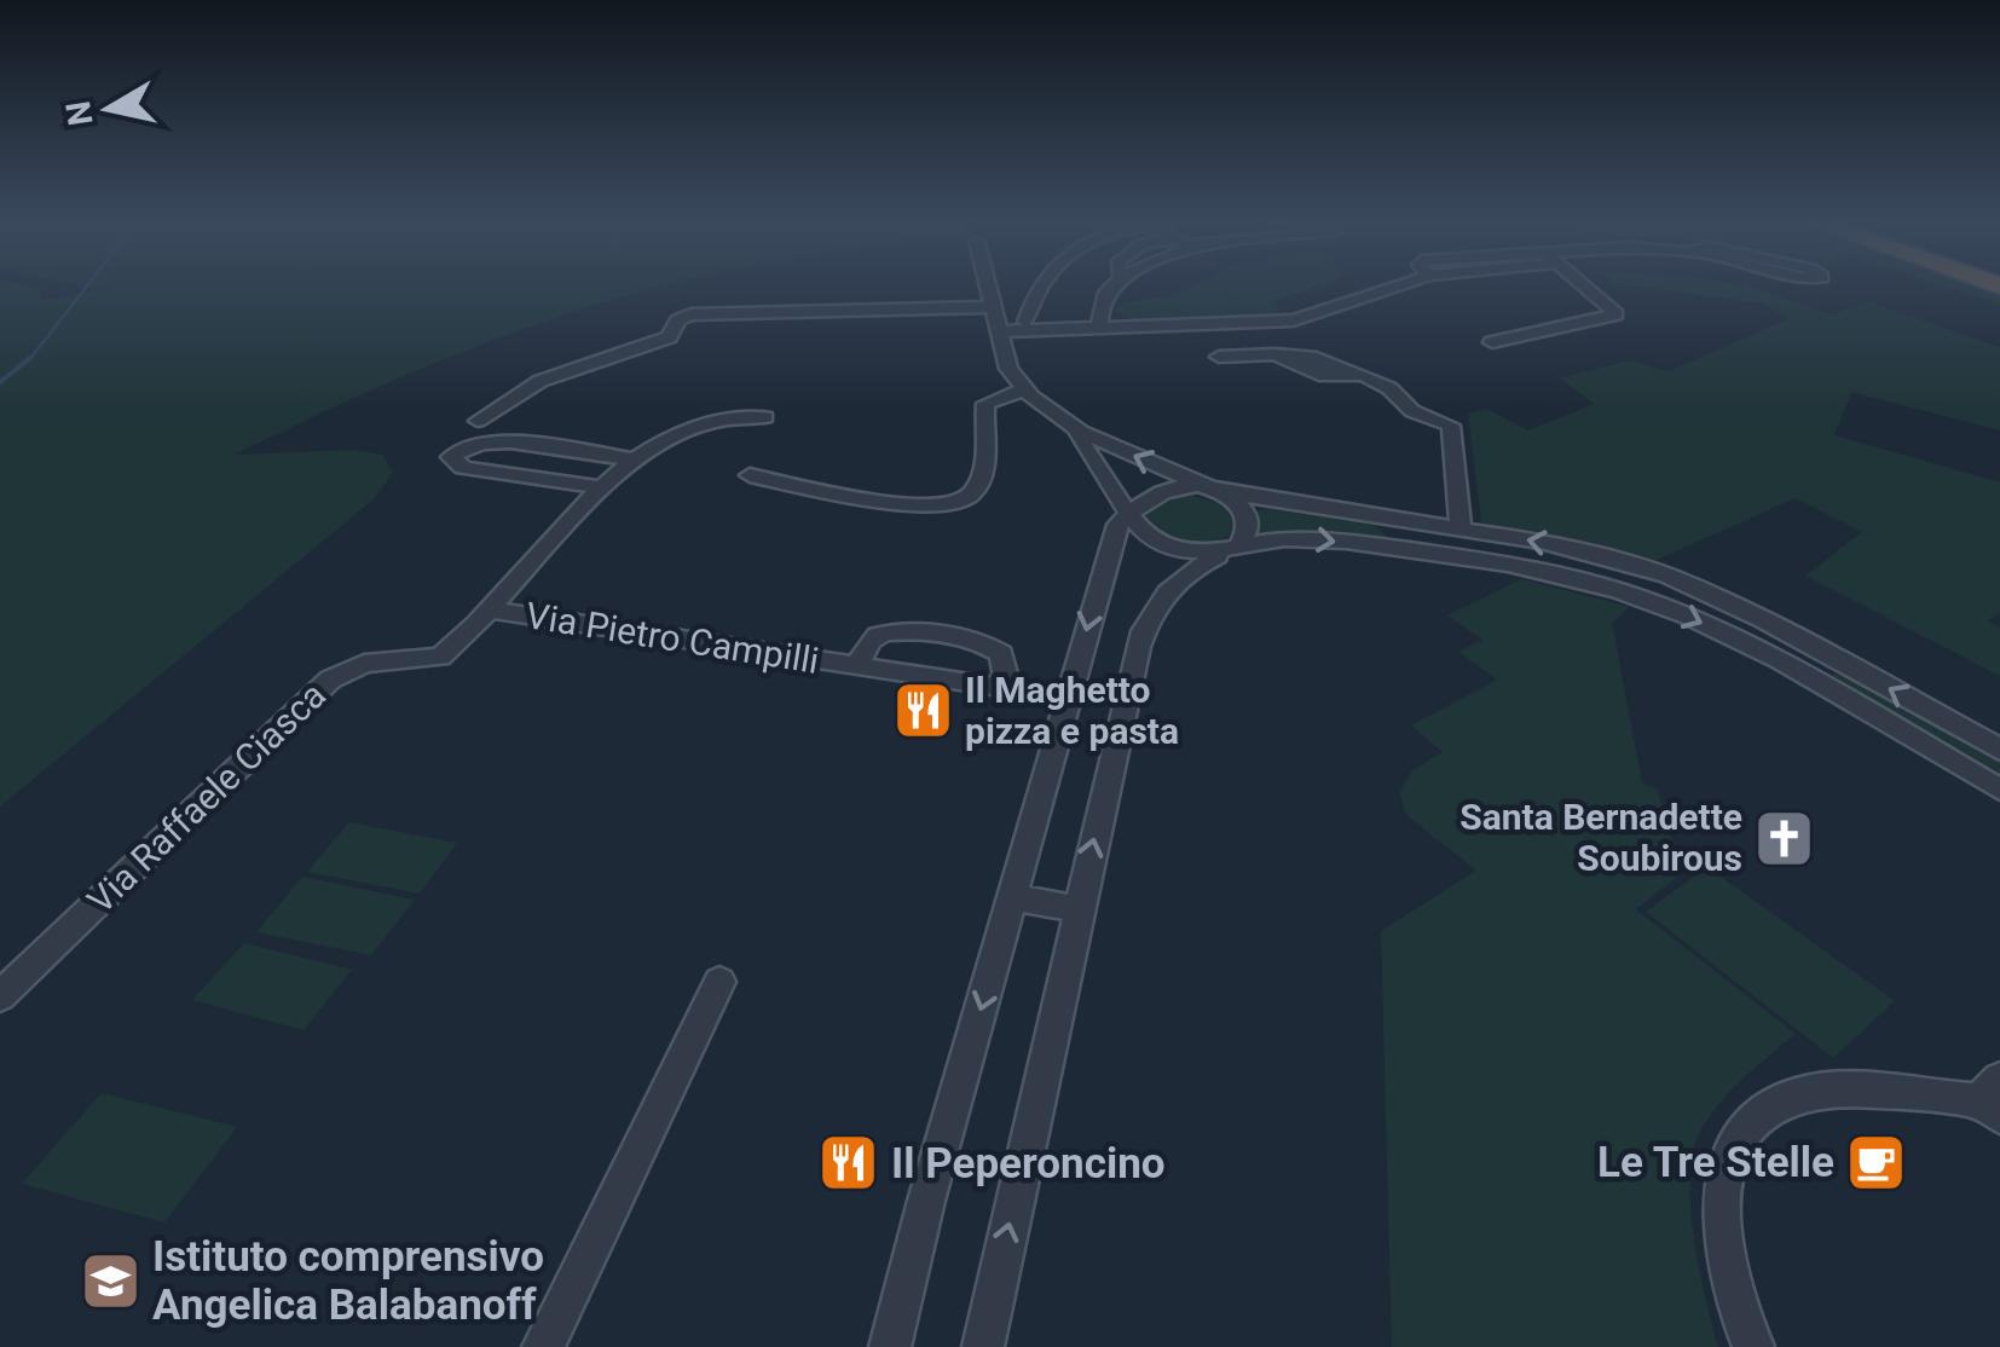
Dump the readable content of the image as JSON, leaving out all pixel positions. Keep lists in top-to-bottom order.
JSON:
{
  "streets": {
    "street": ["Via Pietro Campilli", "Via Raffaele Ciasca"]
  },
  "crossings": [
    ["Via Pietro Campilli", "Via Raffaele Ciasca"]
  ],
  "places": {
    "restaurant": ["Il Maghetto pizza e pasta", "Il Peperoncino"],
    "church": ["Santa Bernadette Soubirous"],
    "cafe": ["Le Tre Stelle"],
    "school or university": ["Istituto comprensivo Angelica Balabanoff"]
  },
  "north": "left"
}
